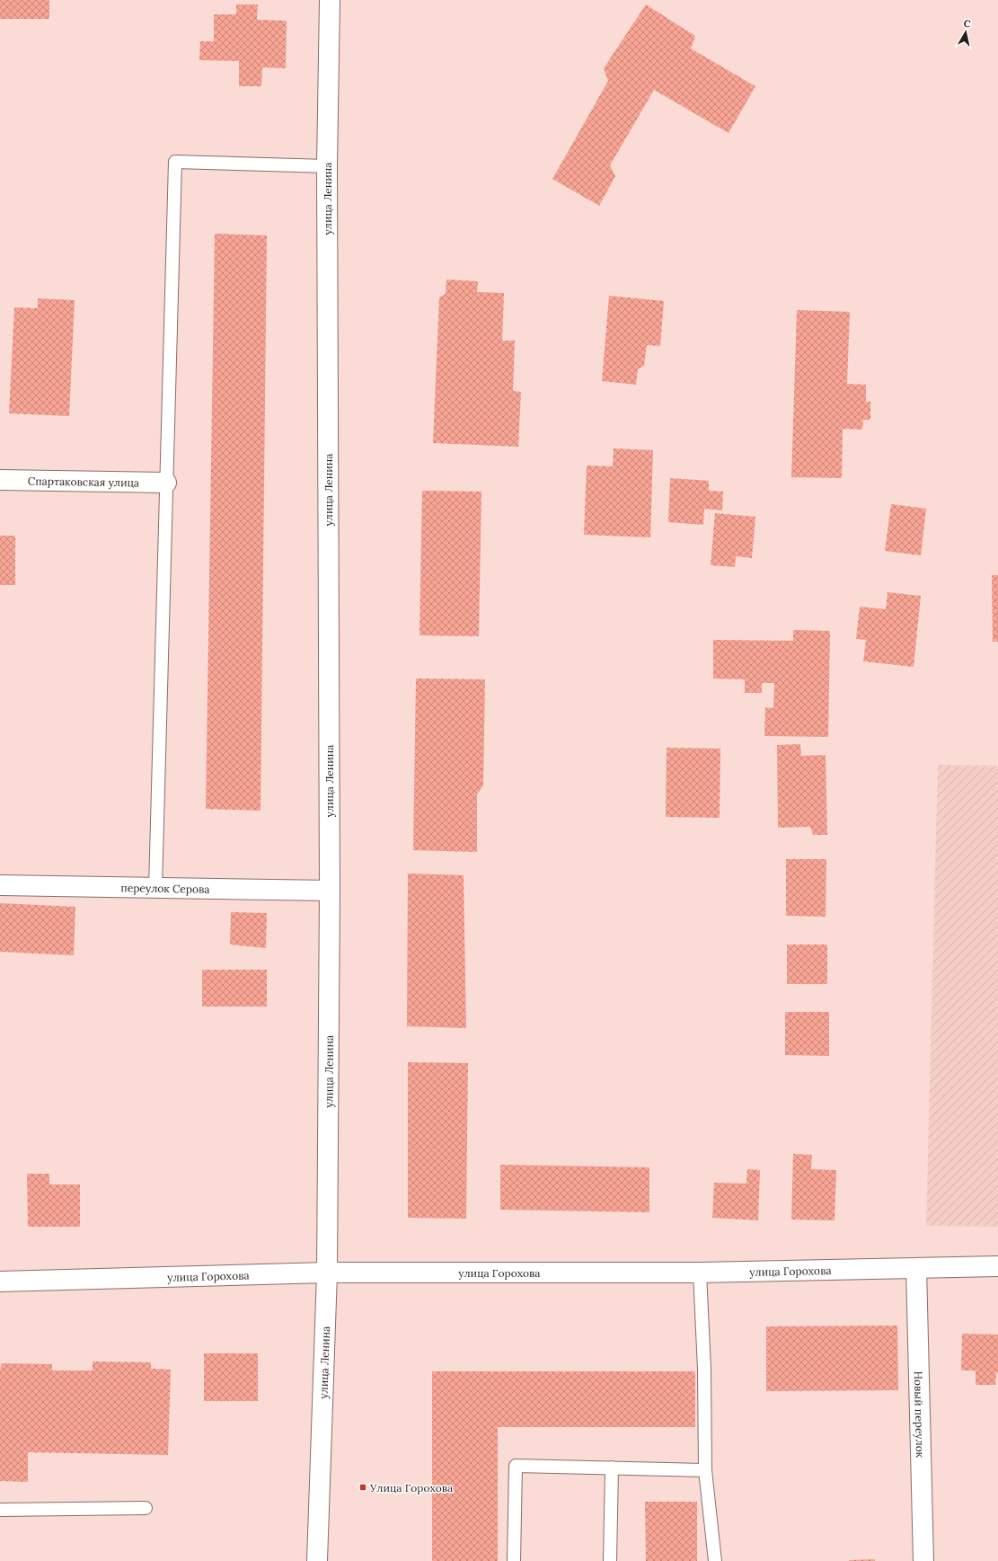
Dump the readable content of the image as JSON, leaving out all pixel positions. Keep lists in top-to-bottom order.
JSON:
{
  "streets": {
    "street": [
      "улица Ленина",
      "Спартаковская улица",
      "переулок Серова",
      "улица Горохова",
      "Новый переулок"
    ]
  },
  "crossings": [
    ["улица Ленина", "переулок Серова"],
    ["улица Ленина", "улица Горохова"],
    ["улица Горохова", "Новый переулок"]
  ],
  "places": {
    "transit": ["Улица Горохова"]
  },
  "north": "top"
}
